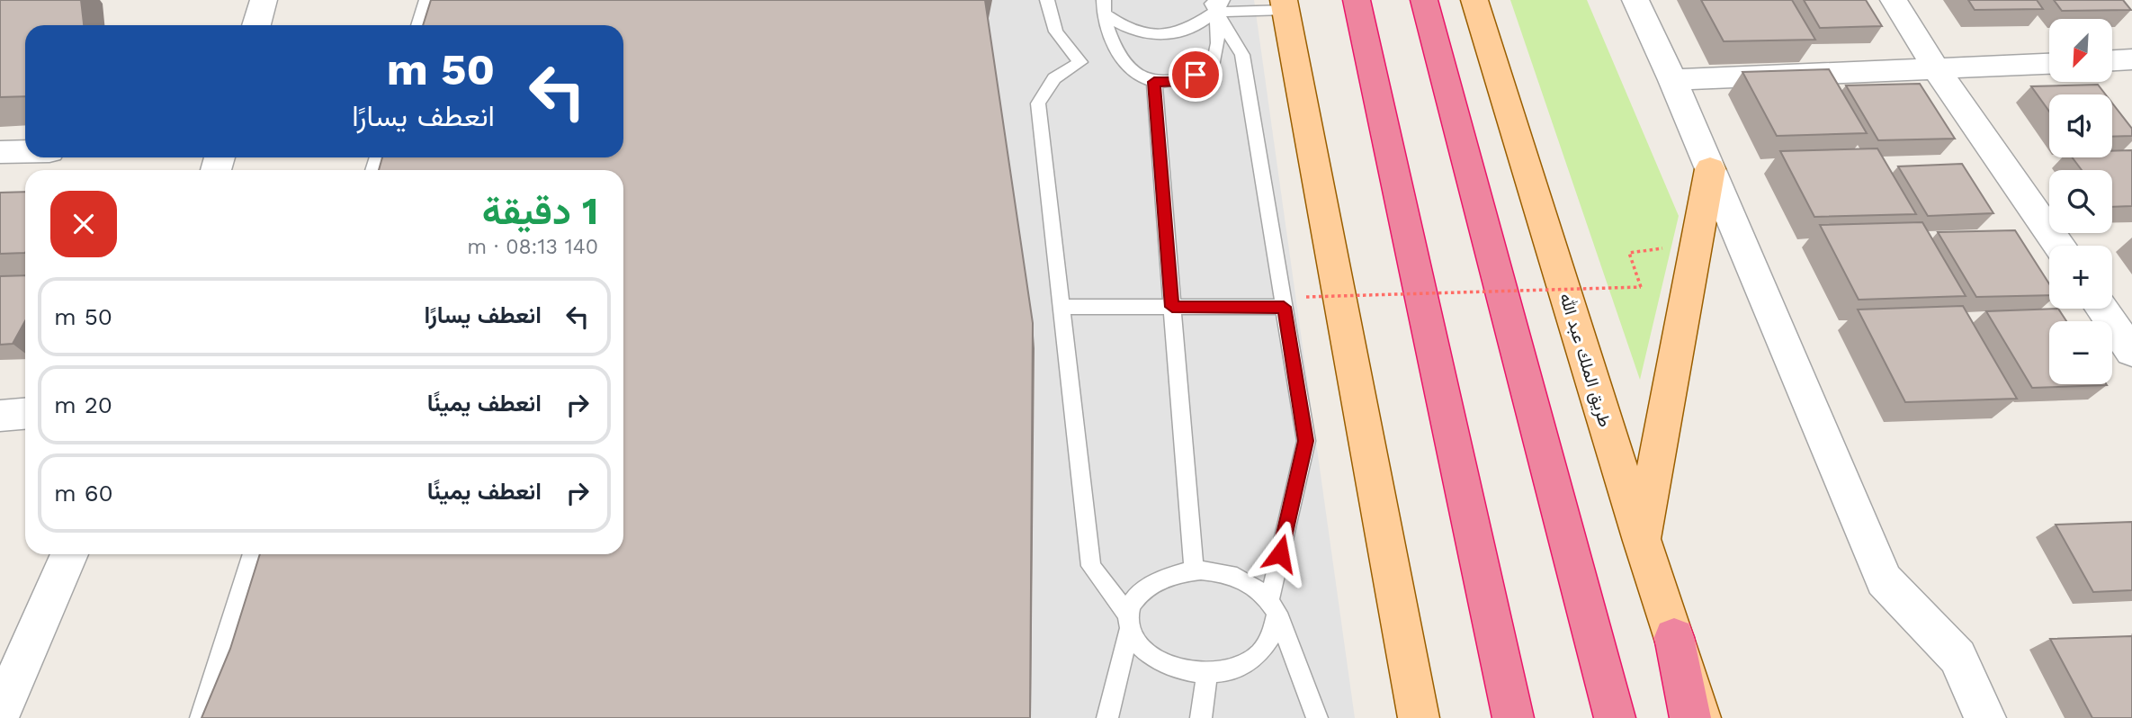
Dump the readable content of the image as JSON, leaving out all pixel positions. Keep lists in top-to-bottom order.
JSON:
{
  "streets": {
    "main road": ["طريق الملك عبد الله"]
  },
  "north": "bottom left",
  "page": {
    "map_buttons": ["+", "−"],
    "turn": ["50 m", "انعطف يسارًا"],
    "heading": ["1 دقيقة", "140 m · 08:13"],
    "list": [
      {
        "name": "انعطف يسارًا",
        "value": "50 m"
      },
      {
        "name": "انعطف يمينًا",
        "value": "20 m"
      },
      {
        "name": "انعطف يمينًا",
        "value": "60 m"
      }
    ]
  }
}
